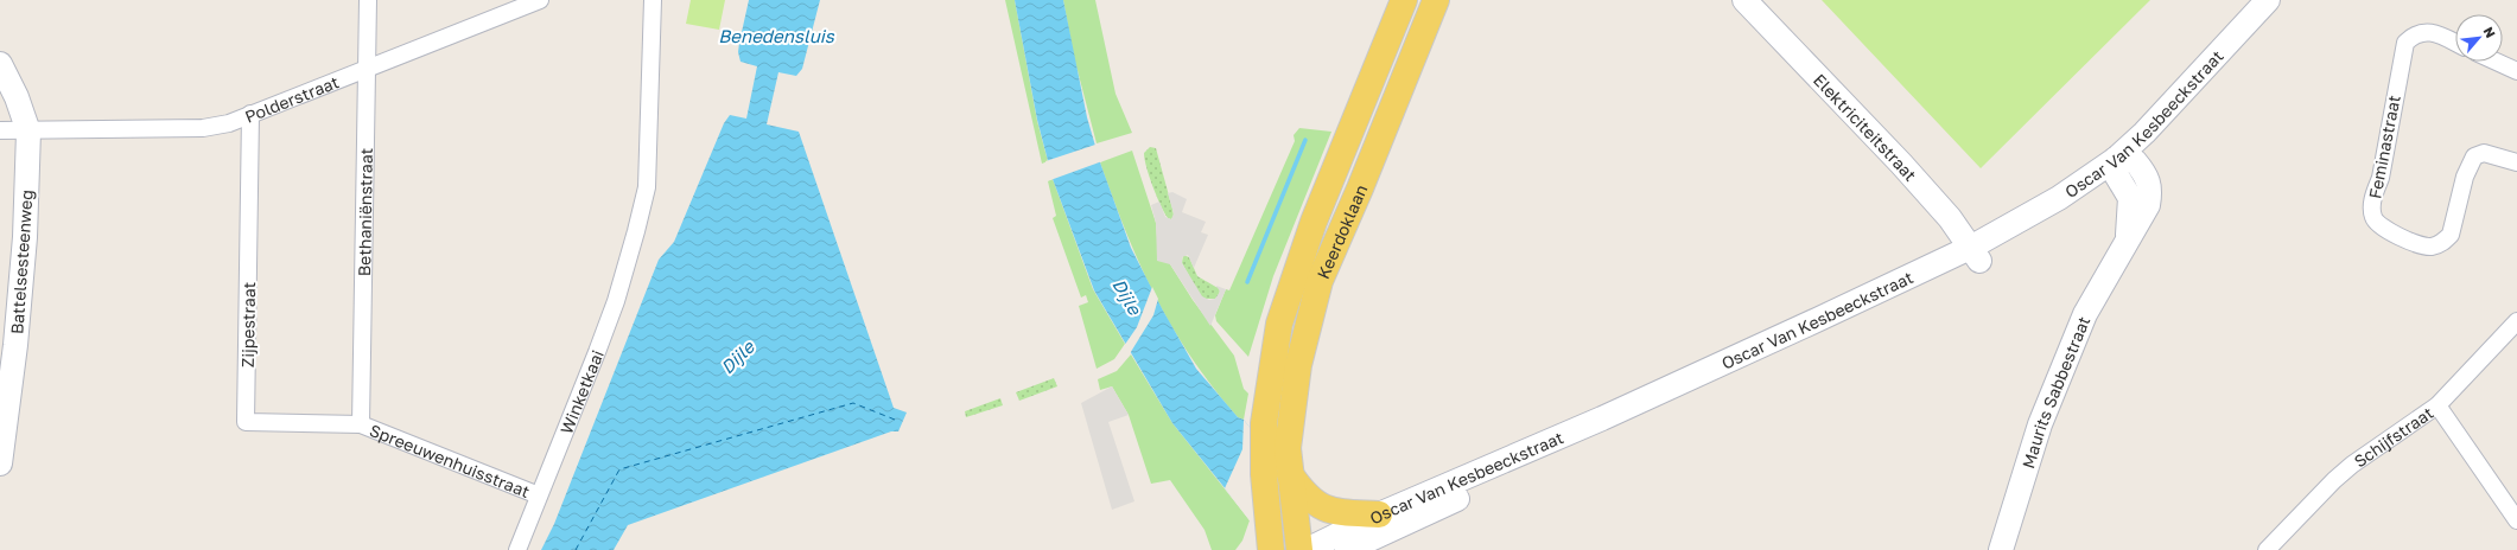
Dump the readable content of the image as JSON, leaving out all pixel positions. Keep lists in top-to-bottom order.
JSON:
{
  "streets": {
    "main road": [
      "Oscar Van Kesbeeckstraat",
      "Elektriciteitstraat",
      "Keerdoklaan",
      "Battelsesteenweg",
      "Maurits Sabbestraat"
    ],
    "street": [
      "Polderstraat",
      "Feminastraat",
      "Bethaniënstraat",
      "Zijpestraat",
      "Winketkaai",
      "Schijfstraat",
      "Spreeuwenhuisstraat"
    ]
  },
  "crossings": [
    ["Polderstraat", "Bethaniënstraat"],
    ["Polderstraat", "Battelsesteenweg"],
    ["Polderstraat", "Zijpestraat"],
    ["Oscar Van Kesbeeckstraat", "Elektriciteitstraat"],
    ["Oscar Van Kesbeeckstraat", "Maurits Sabbestraat"],
    ["Bethaniënstraat", "Zijpestraat"],
    ["Bethaniënstraat", "Spreeuwenhuisstraat"],
    ["Zijpestraat", "Spreeuwenhuisstraat"],
    ["Winketkaai", "Spreeuwenhuisstraat"]
  ],
  "water": ["Benedensluis", "Dijle"],
  "north": "top right"
}
